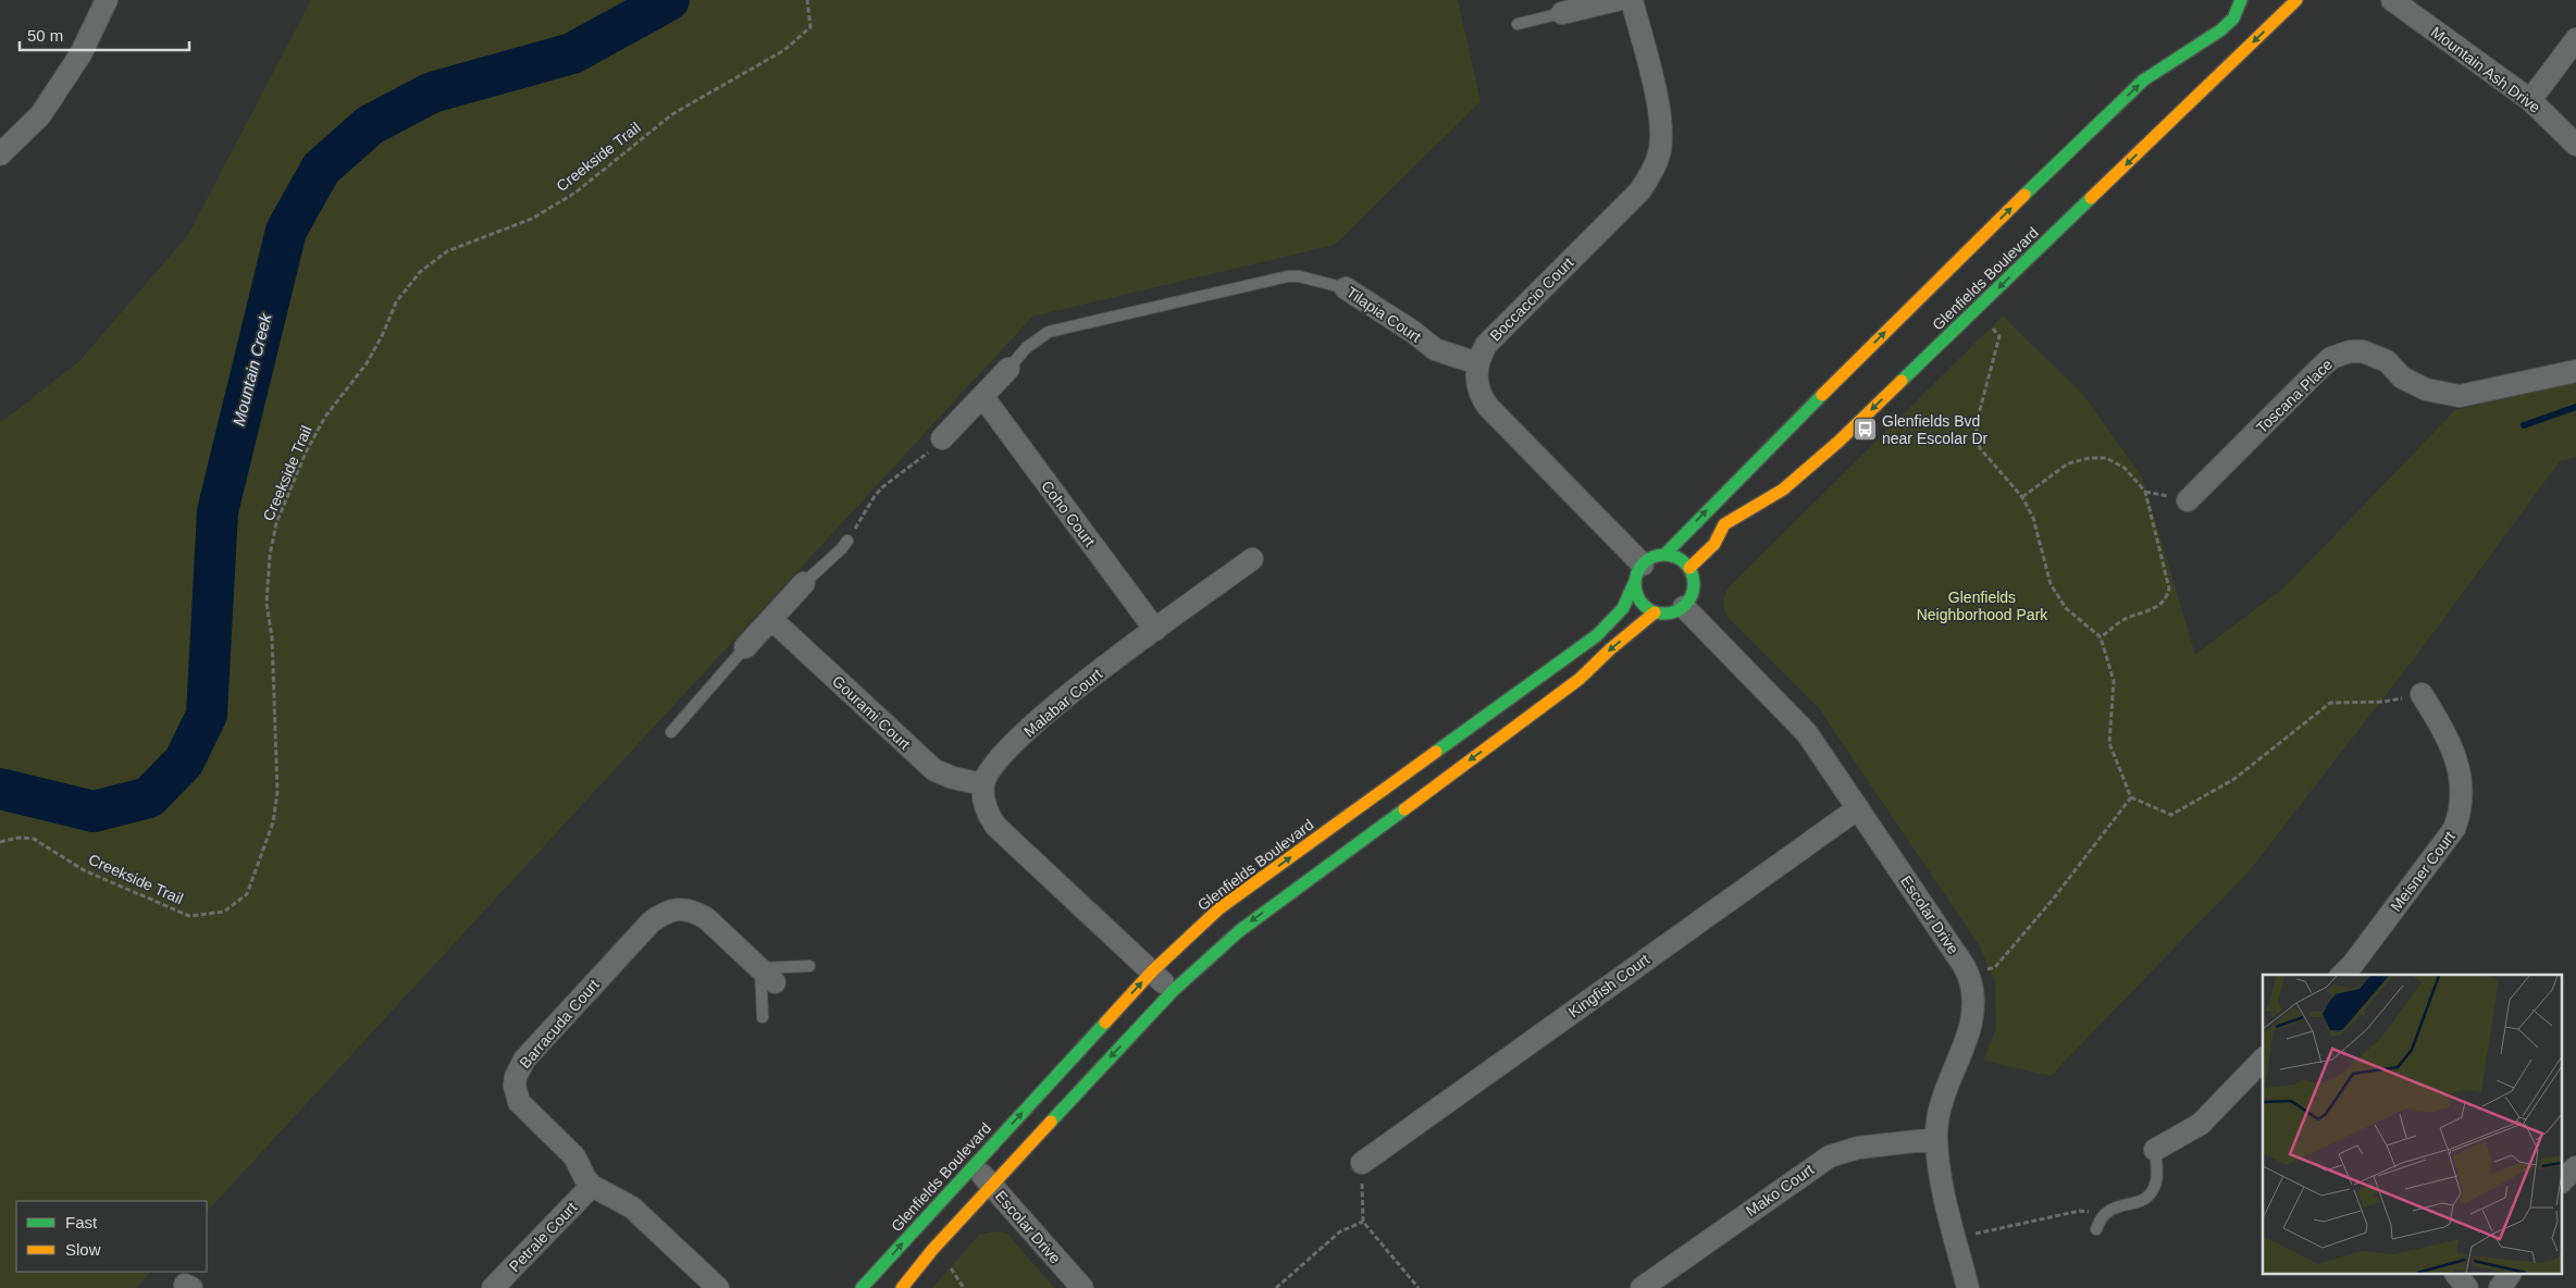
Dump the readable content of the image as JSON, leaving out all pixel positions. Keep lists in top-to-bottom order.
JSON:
{
  "streets": {
    "street": [
      "Mountain Ash Drive",
      "Glenfields Boulevard",
      "Boccaccio Court",
      "Tilapia Court",
      "Toscana Place",
      "Coho Court",
      "Malabar Court",
      "Gourami Court",
      "Meisner Court",
      "Escolar Drive",
      "Kingfish Court",
      "Barracuda Court",
      "Mako Court",
      "Petrale Court"
    ],
    "path": ["Creekside Trail"]
  },
  "crossings": [
    ["Glenfields Boulevard", "Escolar Drive"],
    ["Boccaccio Court", "Tilapia Court"],
    ["Coho Court", "Malabar Court"],
    ["Malabar Court", "Gourami Court"],
    ["Escolar Drive", "Kingfish Court"],
    ["Escolar Drive", "Mako Court"],
    ["Barracuda Court", "Petrale Court"]
  ],
  "water": ["Mountain Creek"],
  "parks": ["Glenfields Neighborhood Park"],
  "places": {
    "bus stop": ["Glenfields Bvd near Escolar Dr"]
  },
  "legend": ["Fast", "Slow"],
  "scale_bar": "50 m"
}
